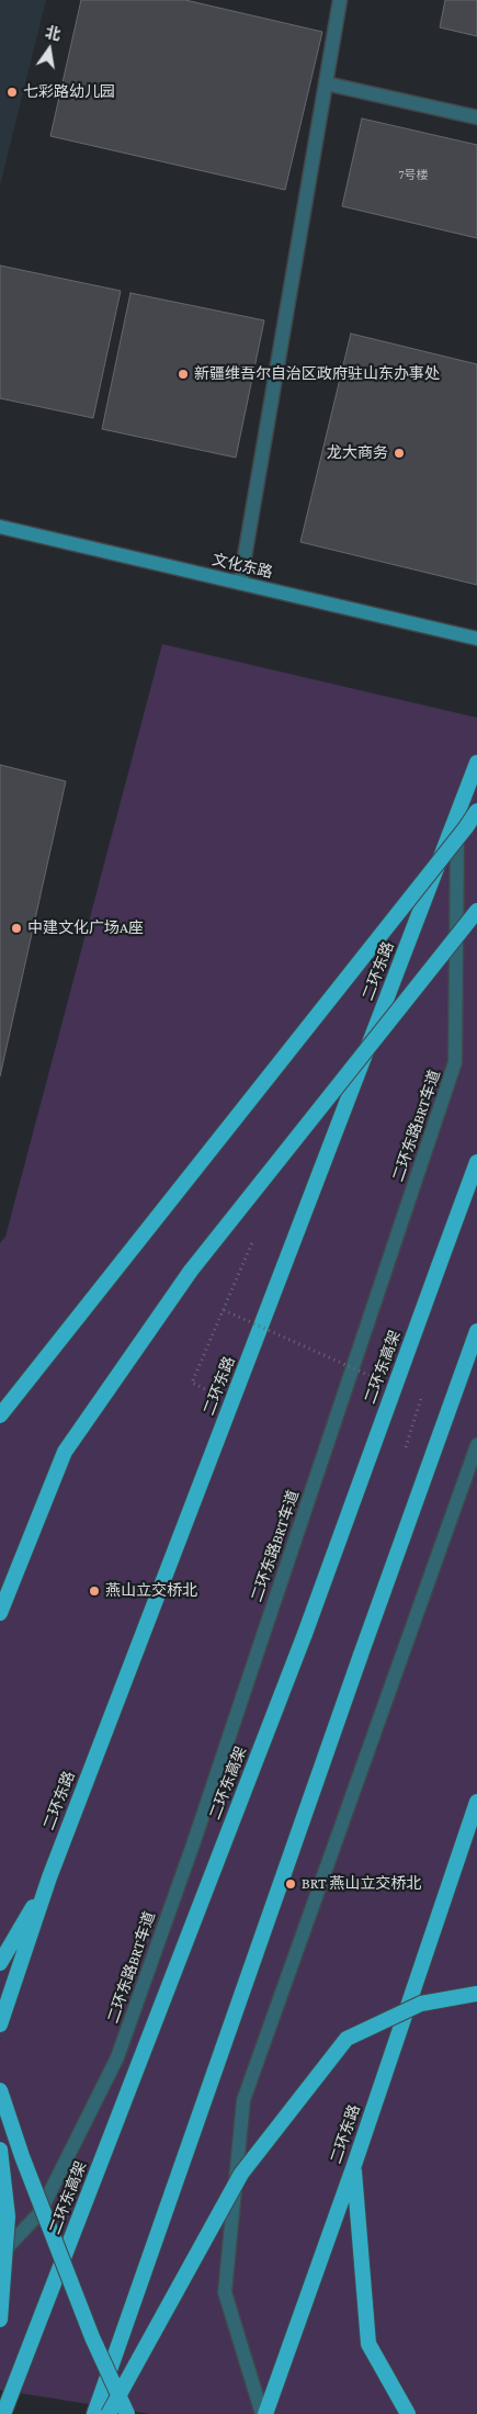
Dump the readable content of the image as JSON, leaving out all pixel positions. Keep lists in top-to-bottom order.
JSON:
{
  "streets": {
    "highway": ["二环东路", "二环东高架"],
    "main road": ["文化东路"],
    "street": ["二环东路BRT车道"]
  },
  "crossings": [
    ["二环东路", "二环东路BRT车道"]
  ],
  "places": [
    "七彩路幼儿园",
    "新疆维吾尔自治区政府驻山东办事处",
    "龙大商务",
    "中建文化广场A座",
    "燕山立交桥北",
    "BRT 燕山立交桥北"
  ],
  "house_numbers": ["7号楼"],
  "north": "top"
}
